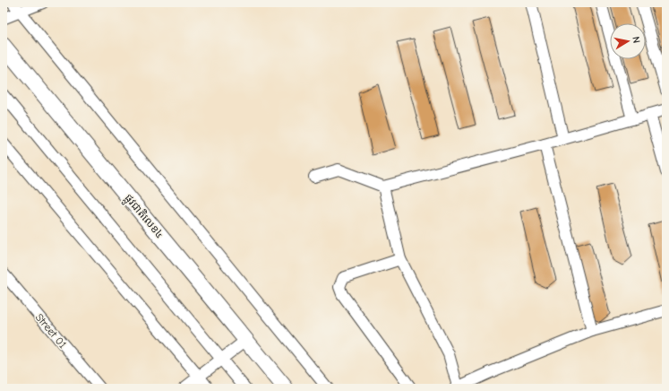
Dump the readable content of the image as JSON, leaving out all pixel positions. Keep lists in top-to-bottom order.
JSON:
{
  "streets": {
    "highway": ["ផ្លូវជាតិលេខ៤"],
    "street": ["Street 01"]
  },
  "north": "right"
}
